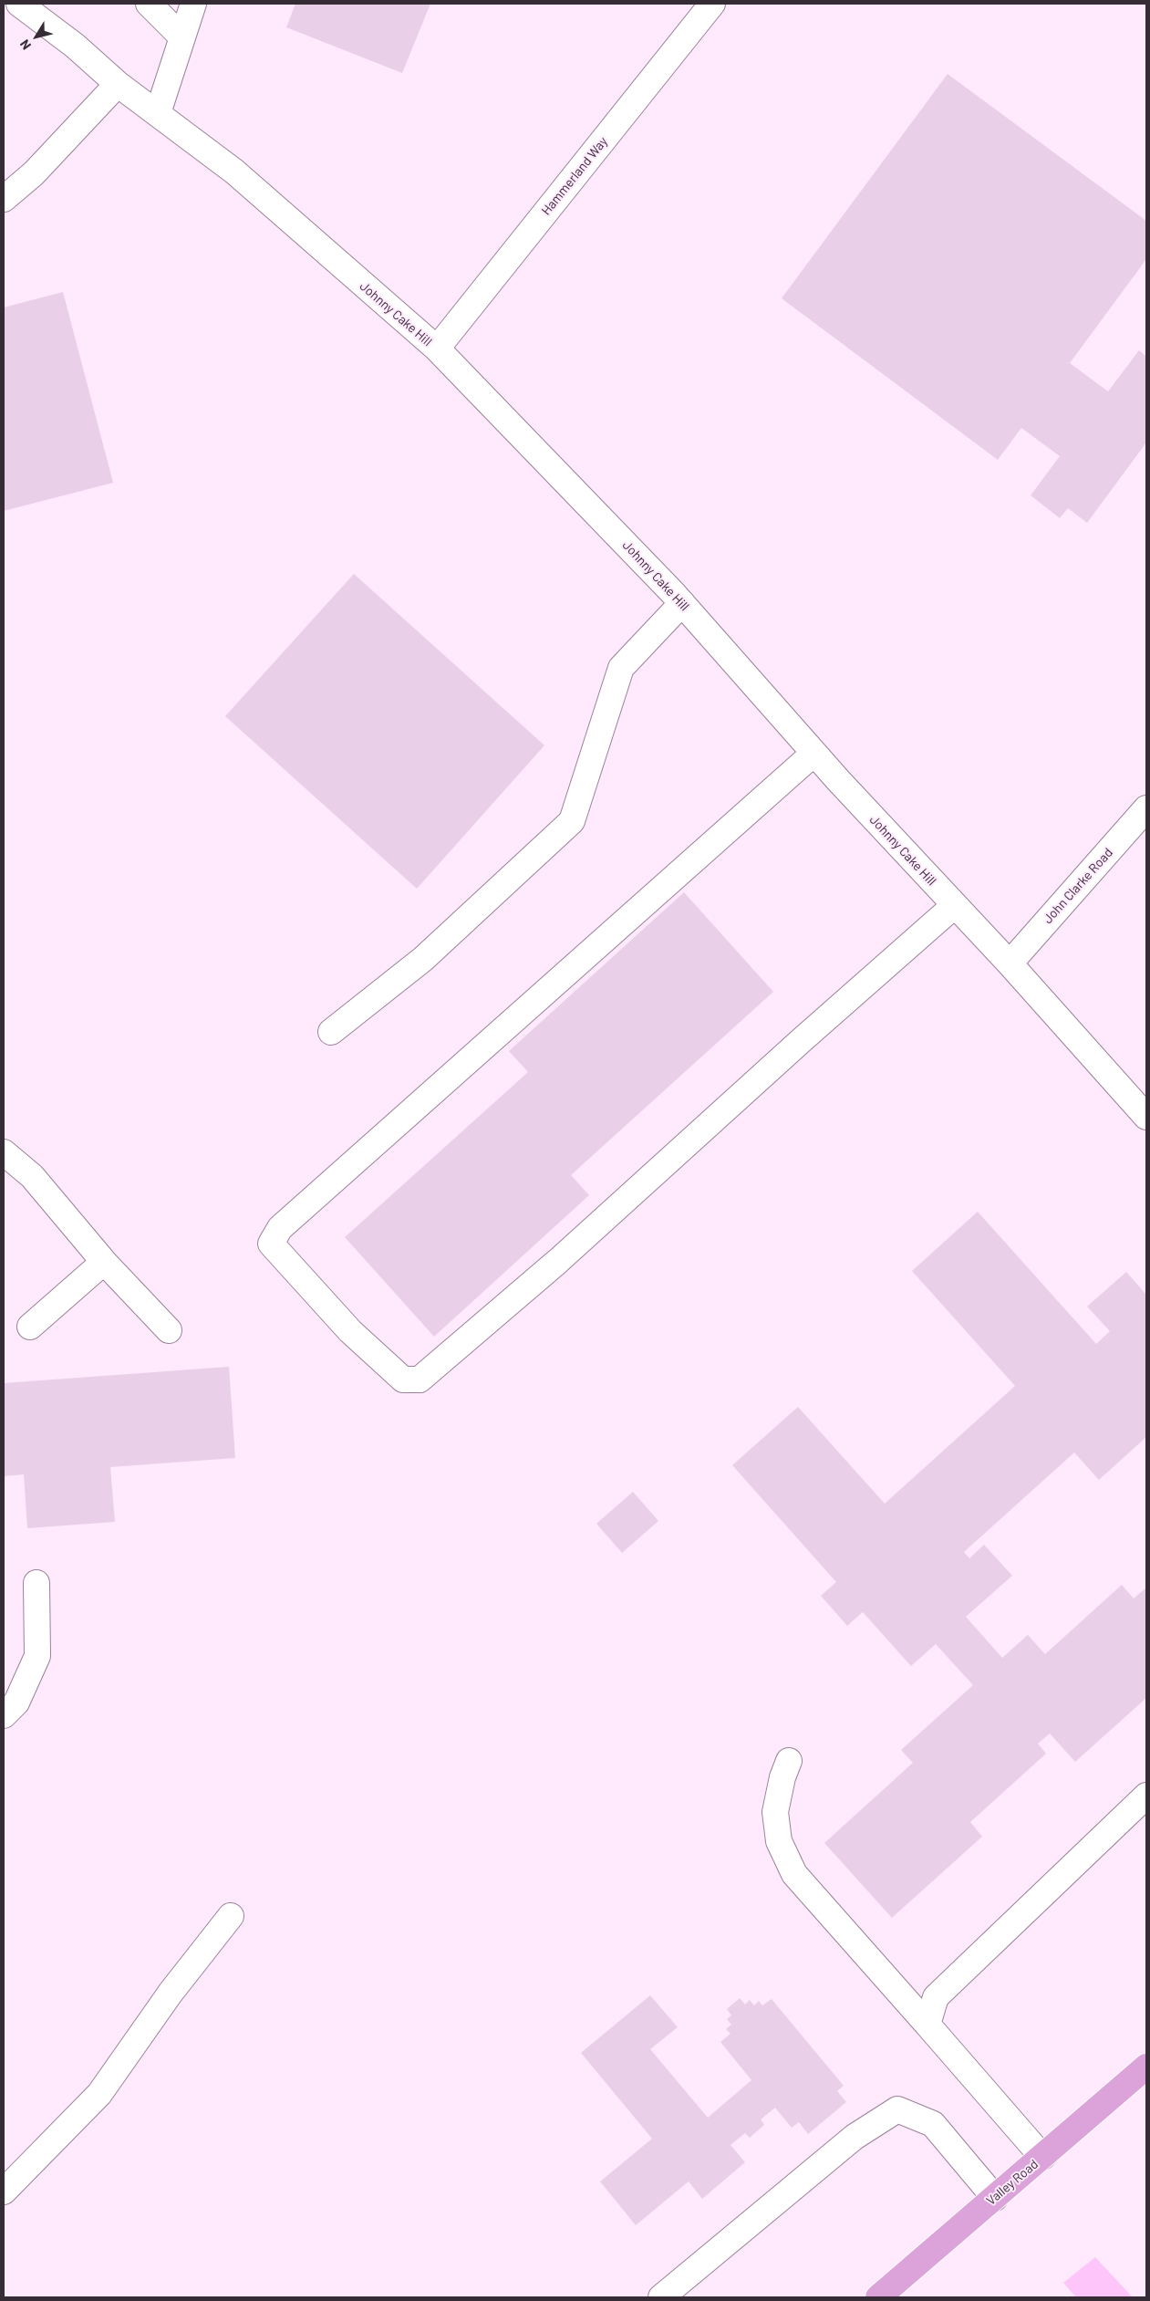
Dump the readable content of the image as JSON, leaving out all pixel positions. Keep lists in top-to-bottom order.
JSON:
{
  "streets": {
    "main road": ["Valley Road"],
    "street": ["Hammerland Way", "Johnny Cake Hill", "John Clarke Road"]
  },
  "crossings": [
    ["Hammerland Way", "Johnny Cake Hill"],
    ["Johnny Cake Hill", "John Clarke Road"]
  ],
  "north": "bottom left"
}
